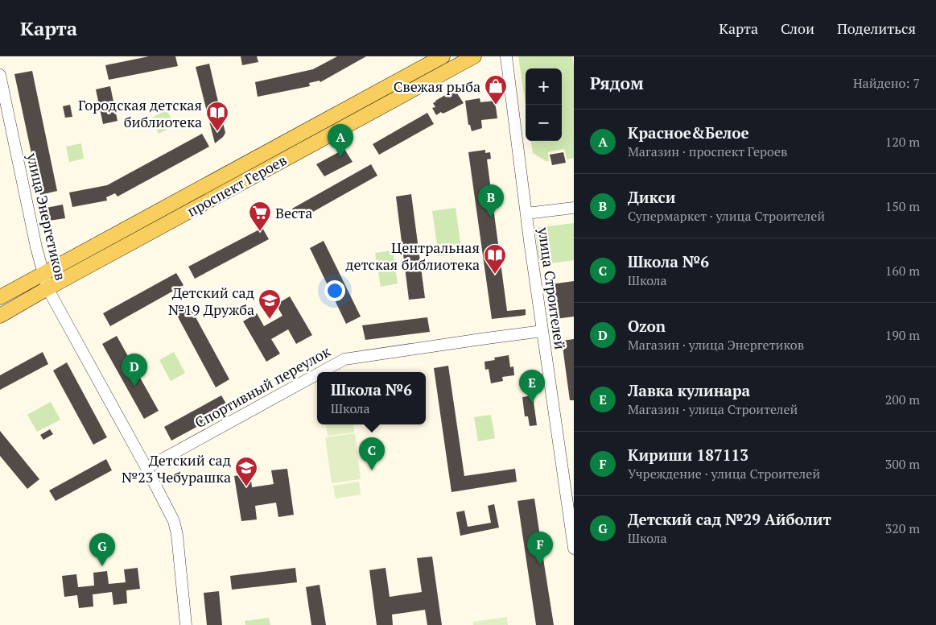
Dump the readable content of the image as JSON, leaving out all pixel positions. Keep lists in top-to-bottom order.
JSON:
{
  "streets": {
    "main road": ["проспект Героев"],
    "street": ["улица Энергетиков", "улица Строителей", "Спортивный переулок"]
  },
  "crossings": [
    ["проспект Героев", "улица Энергетиков"],
    ["улица Энергетиков", "Спортивный переулок"],
    ["улица Строителей", "Спортивный переулок"]
  ],
  "places": {
    "shop": ["Свежая рыба"],
    "library": ["Городская детская библиотека", "Центральная детская библиотека"],
    "supermarket": ["Веста"],
    "school or university": ["Детский сад №19 Дружба", "Детский сад №23 Чебурашка"]
  },
  "page": {
    "header": "Карта",
    "nav": ["Карта", "Слои", "Поделиться"],
    "heading": ["Рядом", "Найдено: 7"],
    "map_buttons": ["+", "−"],
    "list": [
      {
        "mark": "A",
        "name": "Красное&Белое",
        "note": "Магазин · проспект Героев",
        "value": "120 m"
      },
      {
        "mark": "B",
        "name": "Дикси",
        "note": "Супермаркет · улица Строителей",
        "value": "150 m"
      },
      {
        "mark": "C",
        "name": "Школа №6",
        "note": "Школа",
        "value": "160 m"
      },
      {
        "mark": "D",
        "name": "Ozon",
        "note": "Магазин · улица Энергетиков",
        "value": "190 m"
      },
      {
        "mark": "E",
        "name": "Лавка кулинара",
        "note": "Магазин · улица Строителей",
        "value": "200 m"
      },
      {
        "mark": "F",
        "name": "Кириши 187113",
        "note": "Учреждение · улица Строителей",
        "value": "300 m"
      },
      {
        "mark": "G",
        "name": "Детский сад №29 Айболит",
        "note": "Школа",
        "value": "320 m"
      }
    ],
    "pins": [
      "A",
      "B",
      "D",
      "E",
      "C",
      "F",
      "G"
    ],
    "popup": ["Школа №6", "Школа"]
  }
}
